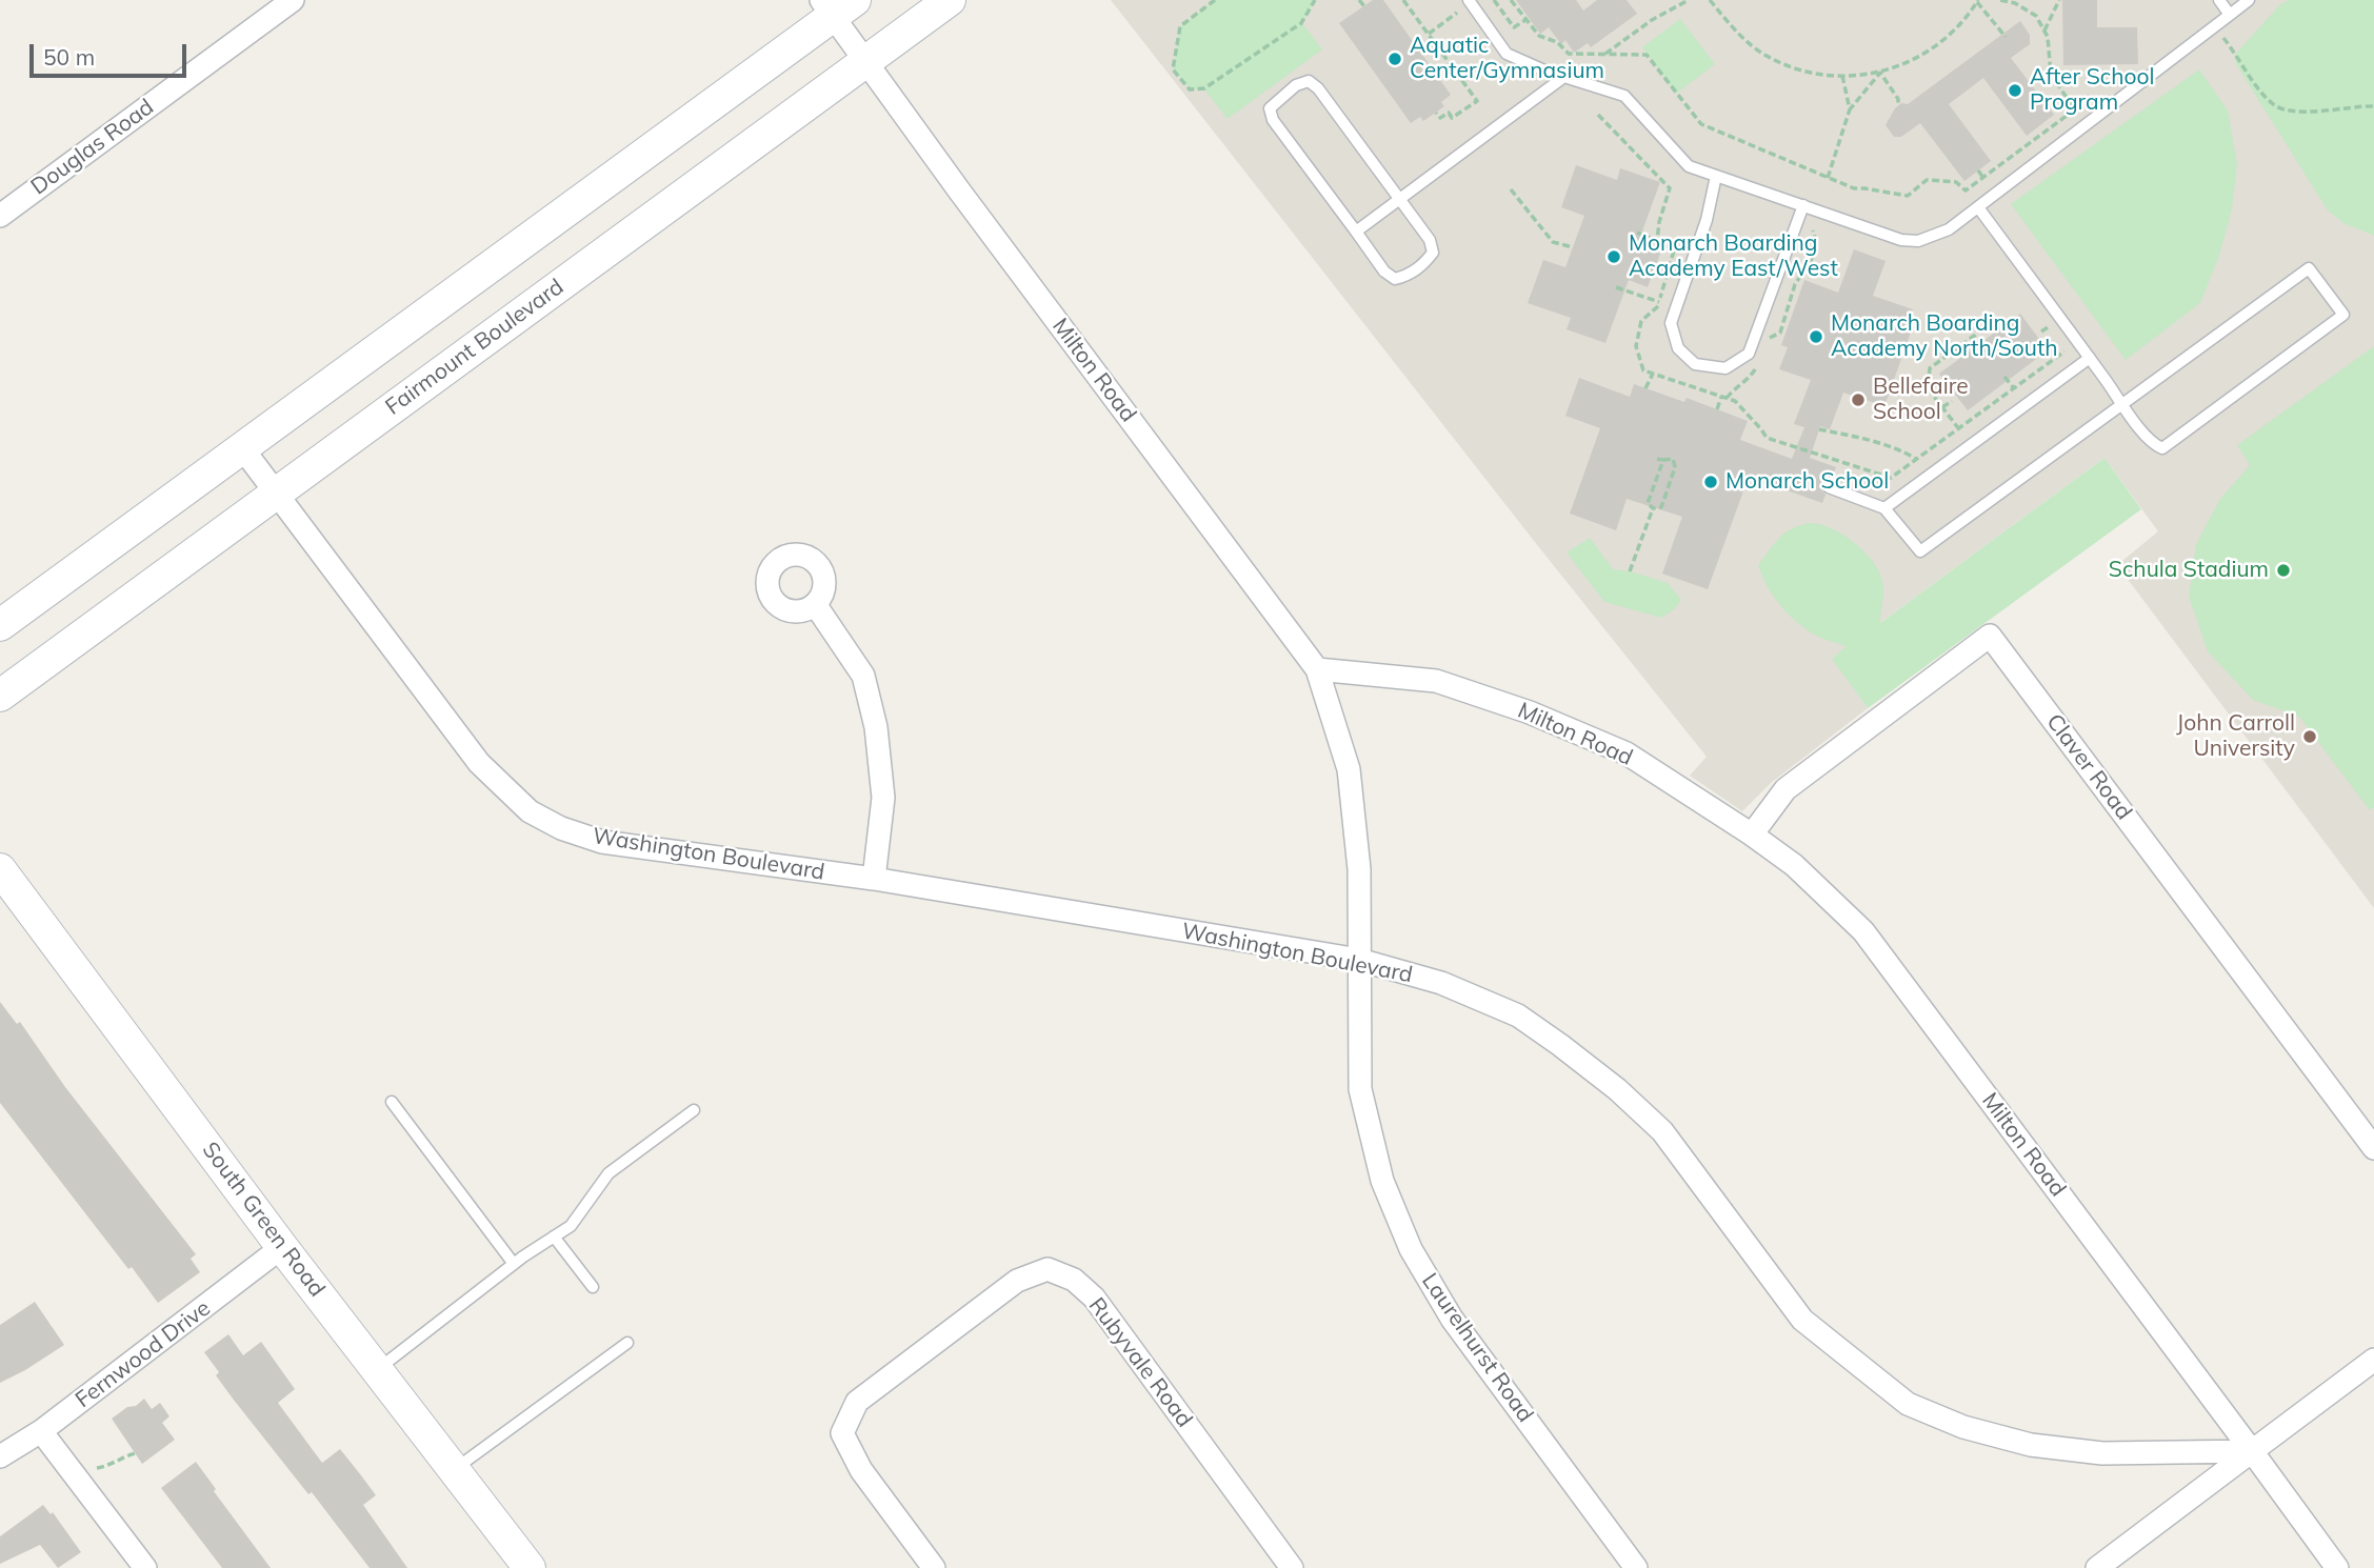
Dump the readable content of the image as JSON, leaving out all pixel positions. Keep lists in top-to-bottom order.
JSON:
{
  "streets": {
    "main road": ["Fairmount Boulevard", "South Green Road"],
    "street": [
      "Douglas Road",
      "Milton Road",
      "Claver Road",
      "Washington Boulevard",
      "Laurelhurst Road",
      "Fernwood Drive",
      "Rubyvale Road"
    ]
  },
  "crossings": [
    ["Fairmount Boulevard", "Milton Road"],
    ["Fairmount Boulevard", "Washington Boulevard"],
    ["Milton Road", "Claver Road"],
    ["Milton Road", "Washington Boulevard"],
    ["Milton Road", "Laurelhurst Road"],
    ["Washington Boulevard", "Laurelhurst Road"],
    ["South Green Road", "Fernwood Drive"]
  ],
  "places": [
    "Aquatic Center/Gymnasium",
    "After School Program",
    "Monarch Boarding Academy East/West",
    "Monarch Boarding Academy North/South",
    "Bellefaire School",
    "Monarch School",
    "Schula Stadium",
    "John Carroll University"
  ],
  "scale_bar": "50 m"
}
